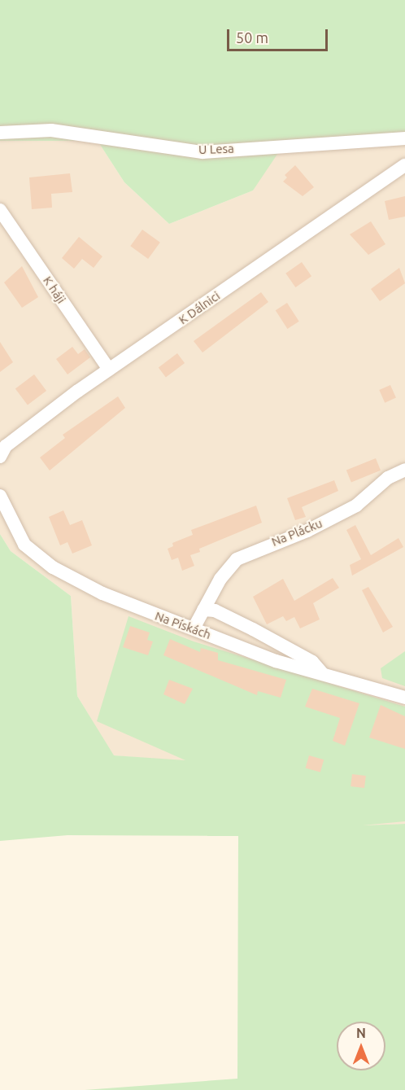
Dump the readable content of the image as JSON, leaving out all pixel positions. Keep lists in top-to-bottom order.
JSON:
{
  "streets": {
    "street": [
      "U Lesa",
      "K háji",
      "K Dálnici",
      "Na Plácku",
      "Na Pískách"
    ]
  },
  "crossings": [
    ["K háji", "K Dálnici"],
    ["Na Plácku", "Na Pískách"]
  ],
  "scale_bar": "50 m",
  "north": "top"
}
